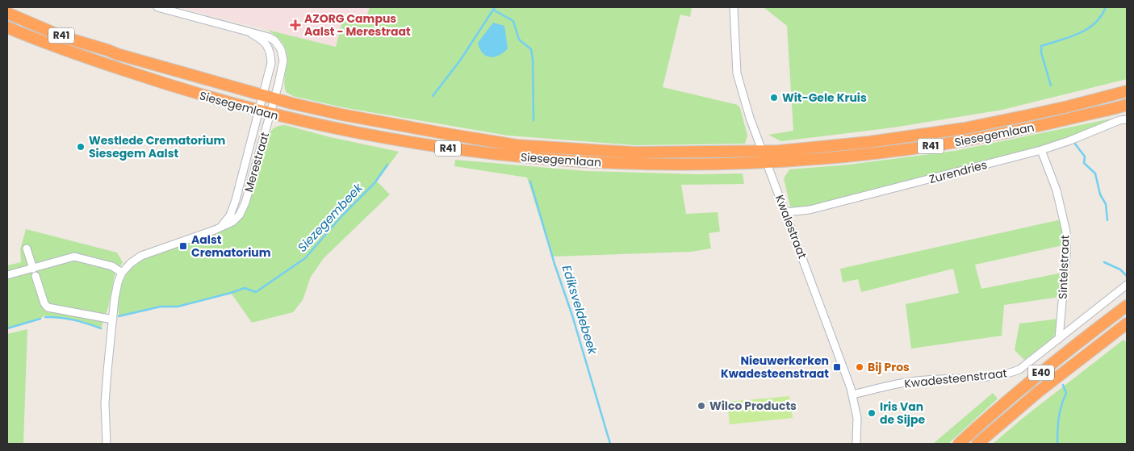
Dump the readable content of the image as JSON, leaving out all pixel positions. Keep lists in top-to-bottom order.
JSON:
{
  "streets": {
    "highway": ["R41", "Siesegemlaan", "E40"],
    "street": [
      "Merestraat",
      "Zurendries",
      "Kwalestraat",
      "Sintelstraat",
      "Kwadesteenstraat"
    ]
  },
  "crossings": [
    ["Siesegemlaan", "Merestraat"],
    ["Siesegemlaan", "Kwalestraat"],
    ["Zurendries", "Kwalestraat"],
    ["Zurendries", "Sintelstraat"],
    ["Kwalestraat", "Kwadesteenstraat"],
    ["Sintelstraat", "Kwadesteenstraat"]
  ],
  "water": ["Siezegembeek", "Ediksveldebeek"],
  "places": {
    "health": ["AZORG Campus Aalst - Merestraat"],
    "other": [
      "Wit-Gele Kruis",
      "Westlede Crematorium Siesegem Aalst",
      "Bij Pros",
      "Wilco Products",
      "Iris Van de Sijpe"
    ],
    "transit": ["Aalst Crematorium", "Nieuwerkerken Kwadesteenstraat"]
  }
}
